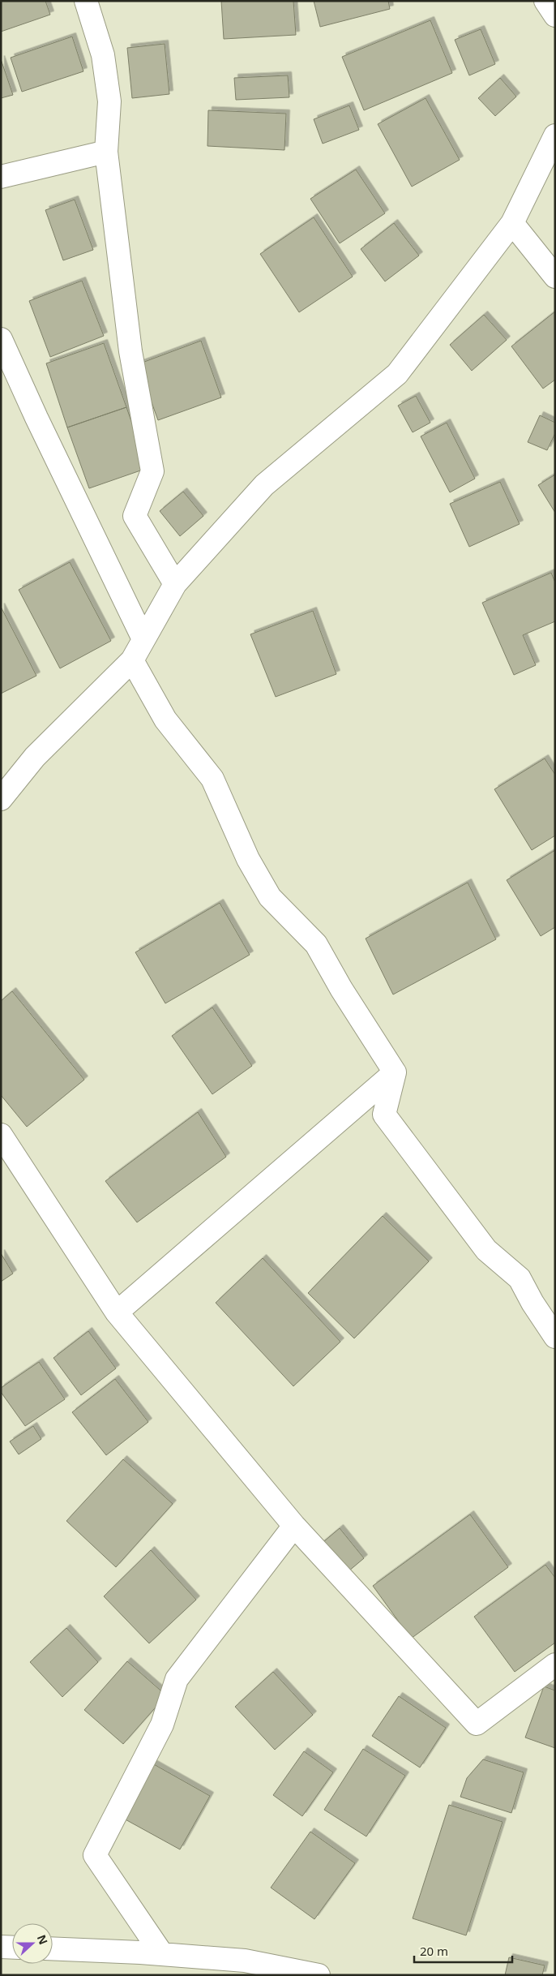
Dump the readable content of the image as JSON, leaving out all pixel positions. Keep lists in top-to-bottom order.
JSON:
{
  "scale_bar": "20 m",
  "north": "right"
}
